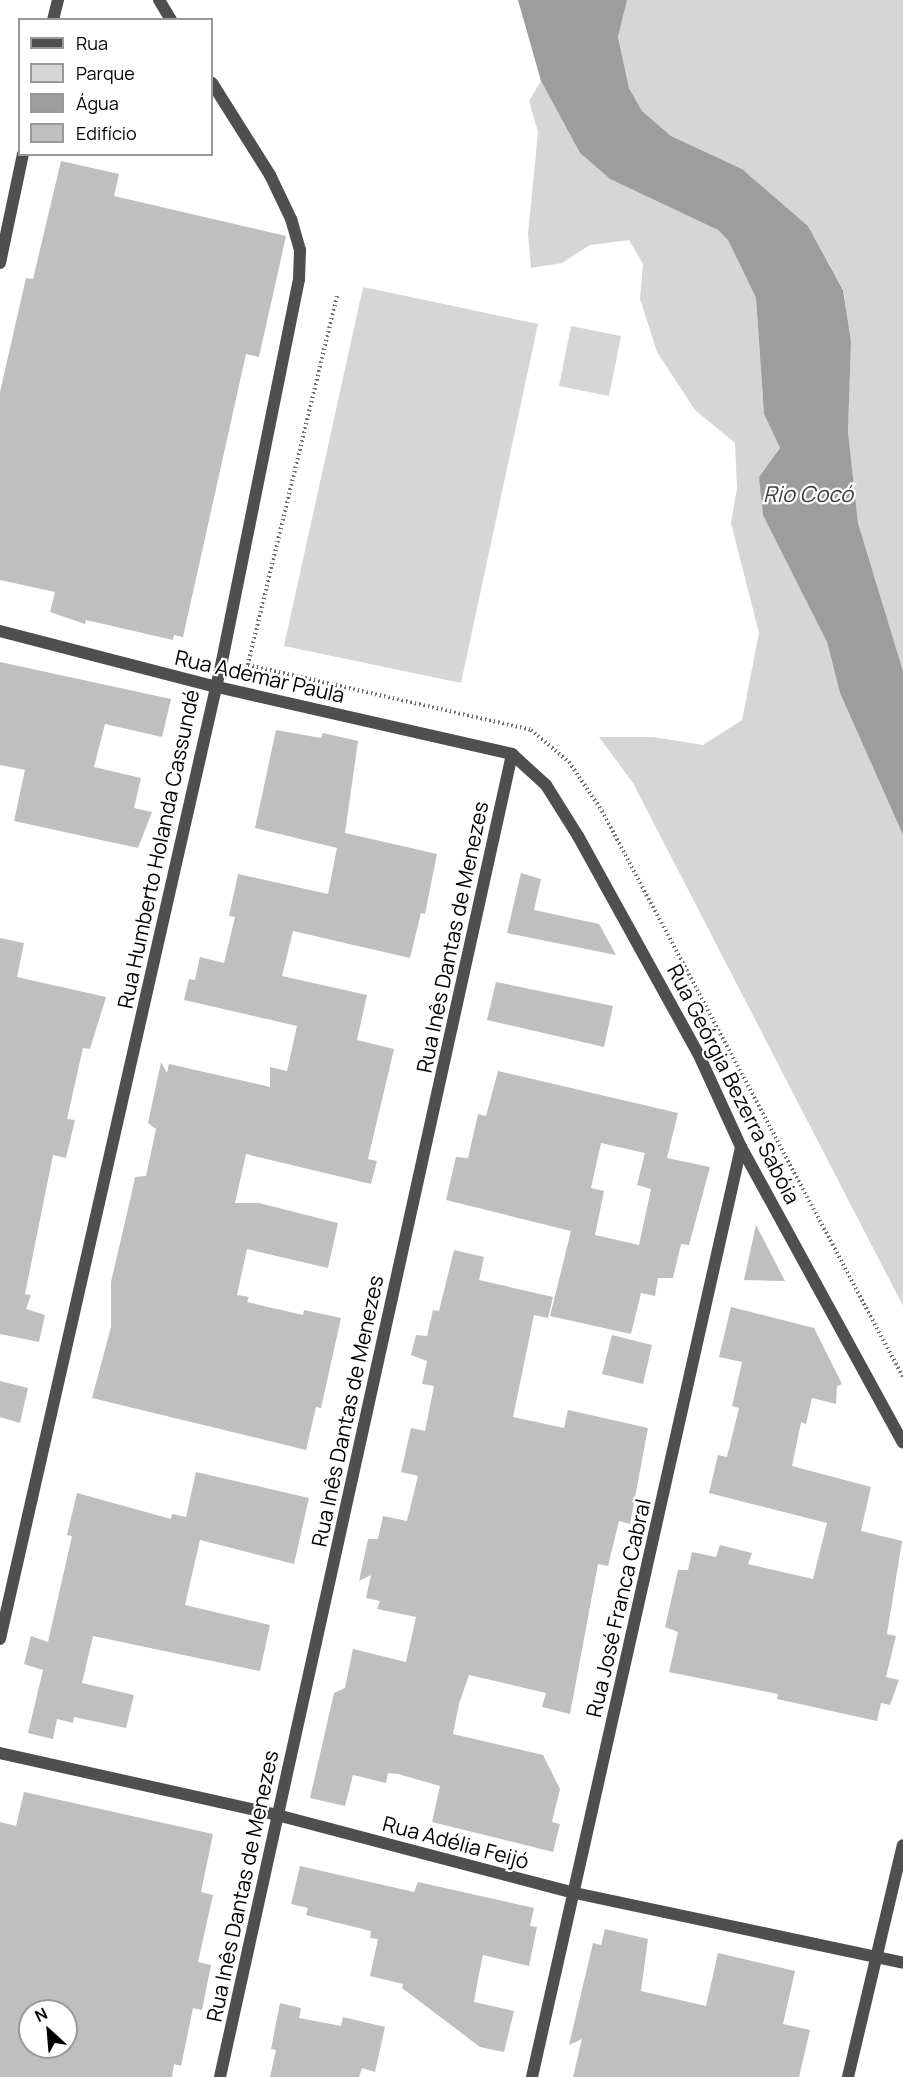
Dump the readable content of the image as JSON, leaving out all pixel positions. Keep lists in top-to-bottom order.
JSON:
{
  "streets": {
    "street": [
      "Rua Ademar Paula",
      "Rua Humberto Holanda Cassundé",
      "Rua Inês Dantas de Menezes",
      "Rua Geórgia Bezerra Sabóia",
      "Rua José Franca Cabral",
      "Rua Adélia Feijó"
    ]
  },
  "crossings": [
    ["Rua Ademar Paula", "Rua Humberto Holanda Cassundé"],
    ["Rua Ademar Paula", "Rua Inês Dantas de Menezes"],
    ["Rua Ademar Paula", "Rua Geórgia Bezerra Sabóia"],
    ["Rua Inês Dantas de Menezes", "Rua Geórgia Bezerra Sabóia"],
    ["Rua Inês Dantas de Menezes", "Rua Adélia Feijó"],
    ["Rua Geórgia Bezerra Sabóia", "Rua José Franca Cabral"],
    ["Rua José Franca Cabral", "Rua Adélia Feijó"]
  ],
  "water": ["Rio Cocó"],
  "legend": [
    "Rua",
    "Parque",
    "Água",
    "Edifício"
  ],
  "north": "top left"
}
